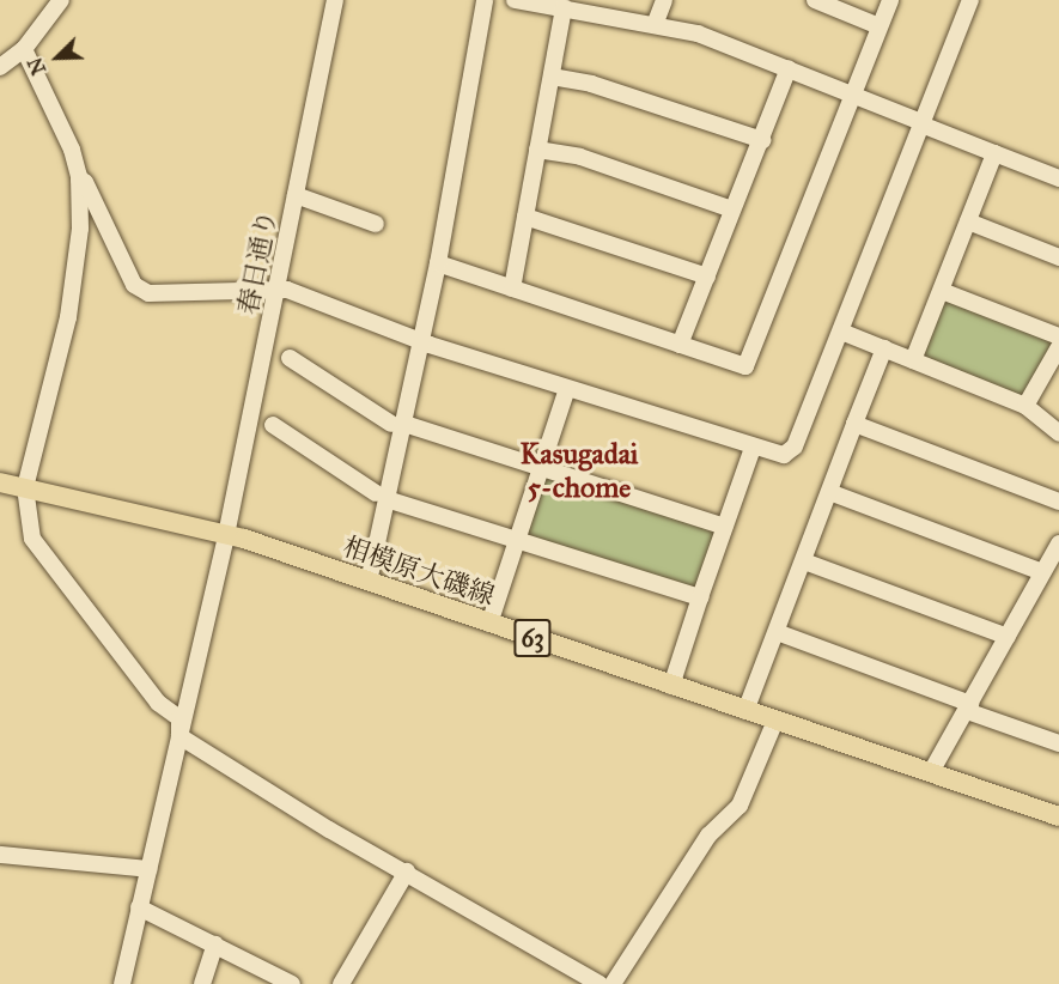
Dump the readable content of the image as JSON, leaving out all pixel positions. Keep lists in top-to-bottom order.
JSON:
{
  "streets": {
    "main road": ["相模原大磯線", "63"],
    "street": ["春日通り"]
  },
  "crossings": [
    ["春日通り", "相模原大磯線"]
  ],
  "districts": ["Kasugadai 5-chome"],
  "north": "bottom left"
}
